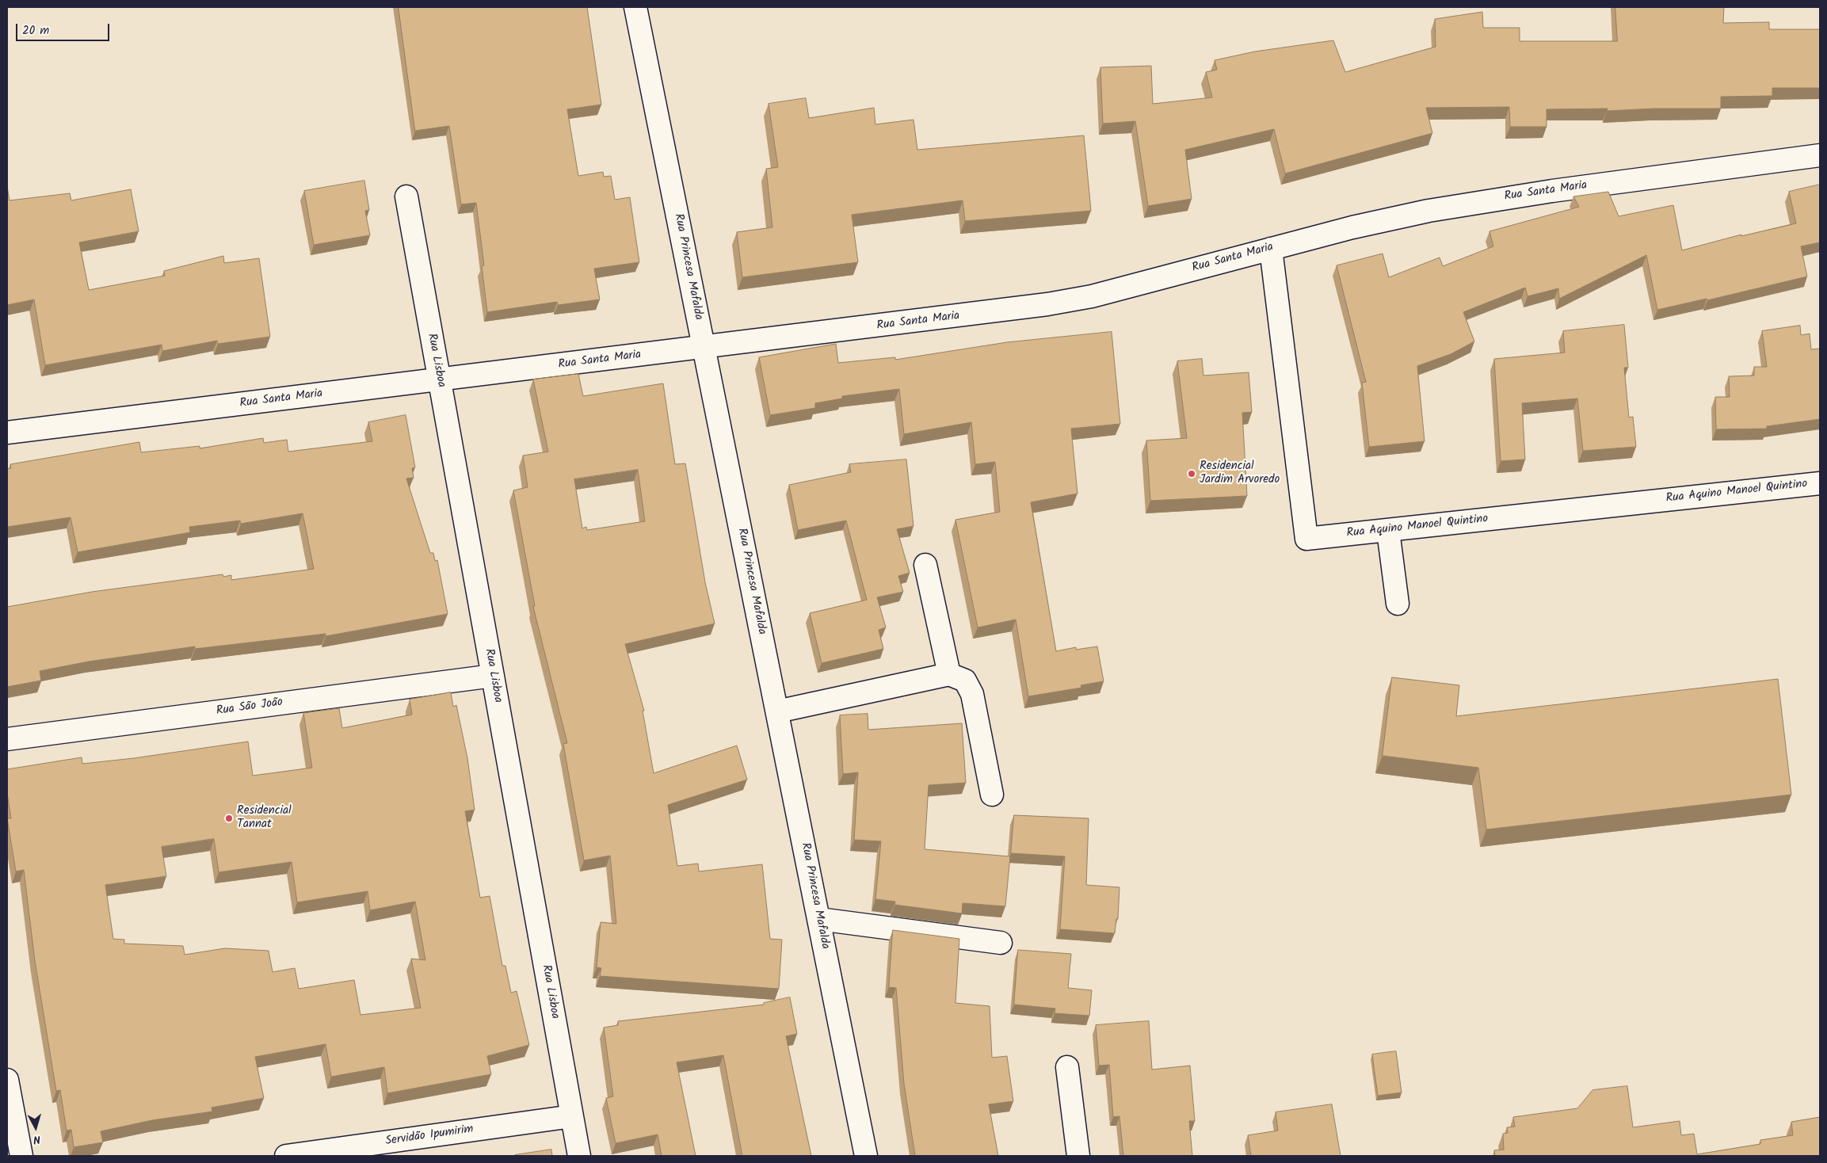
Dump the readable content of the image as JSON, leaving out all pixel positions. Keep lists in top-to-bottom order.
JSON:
{
  "streets": {
    "street": [
      "Rua Santa Maria",
      "Rua Princesa Mafalda",
      "Rua Lisboa",
      "Rua Aquino Manoel Quintino",
      "Rua São João",
      "Servidão Ipumirim"
    ]
  },
  "crossings": [
    ["Rua Santa Maria", "Rua Princesa Mafalda"],
    ["Rua Santa Maria", "Rua Lisboa"],
    ["Rua Santa Maria", "Rua Aquino Manoel Quintino"],
    ["Rua Lisboa", "Rua São João"],
    ["Rua Lisboa", "Servidão Ipumirim"]
  ],
  "places": ["Residencial Jardim Arvoredo", "Residencial Tannat"],
  "scale_bar": "20 m",
  "north": "bottom"
}
